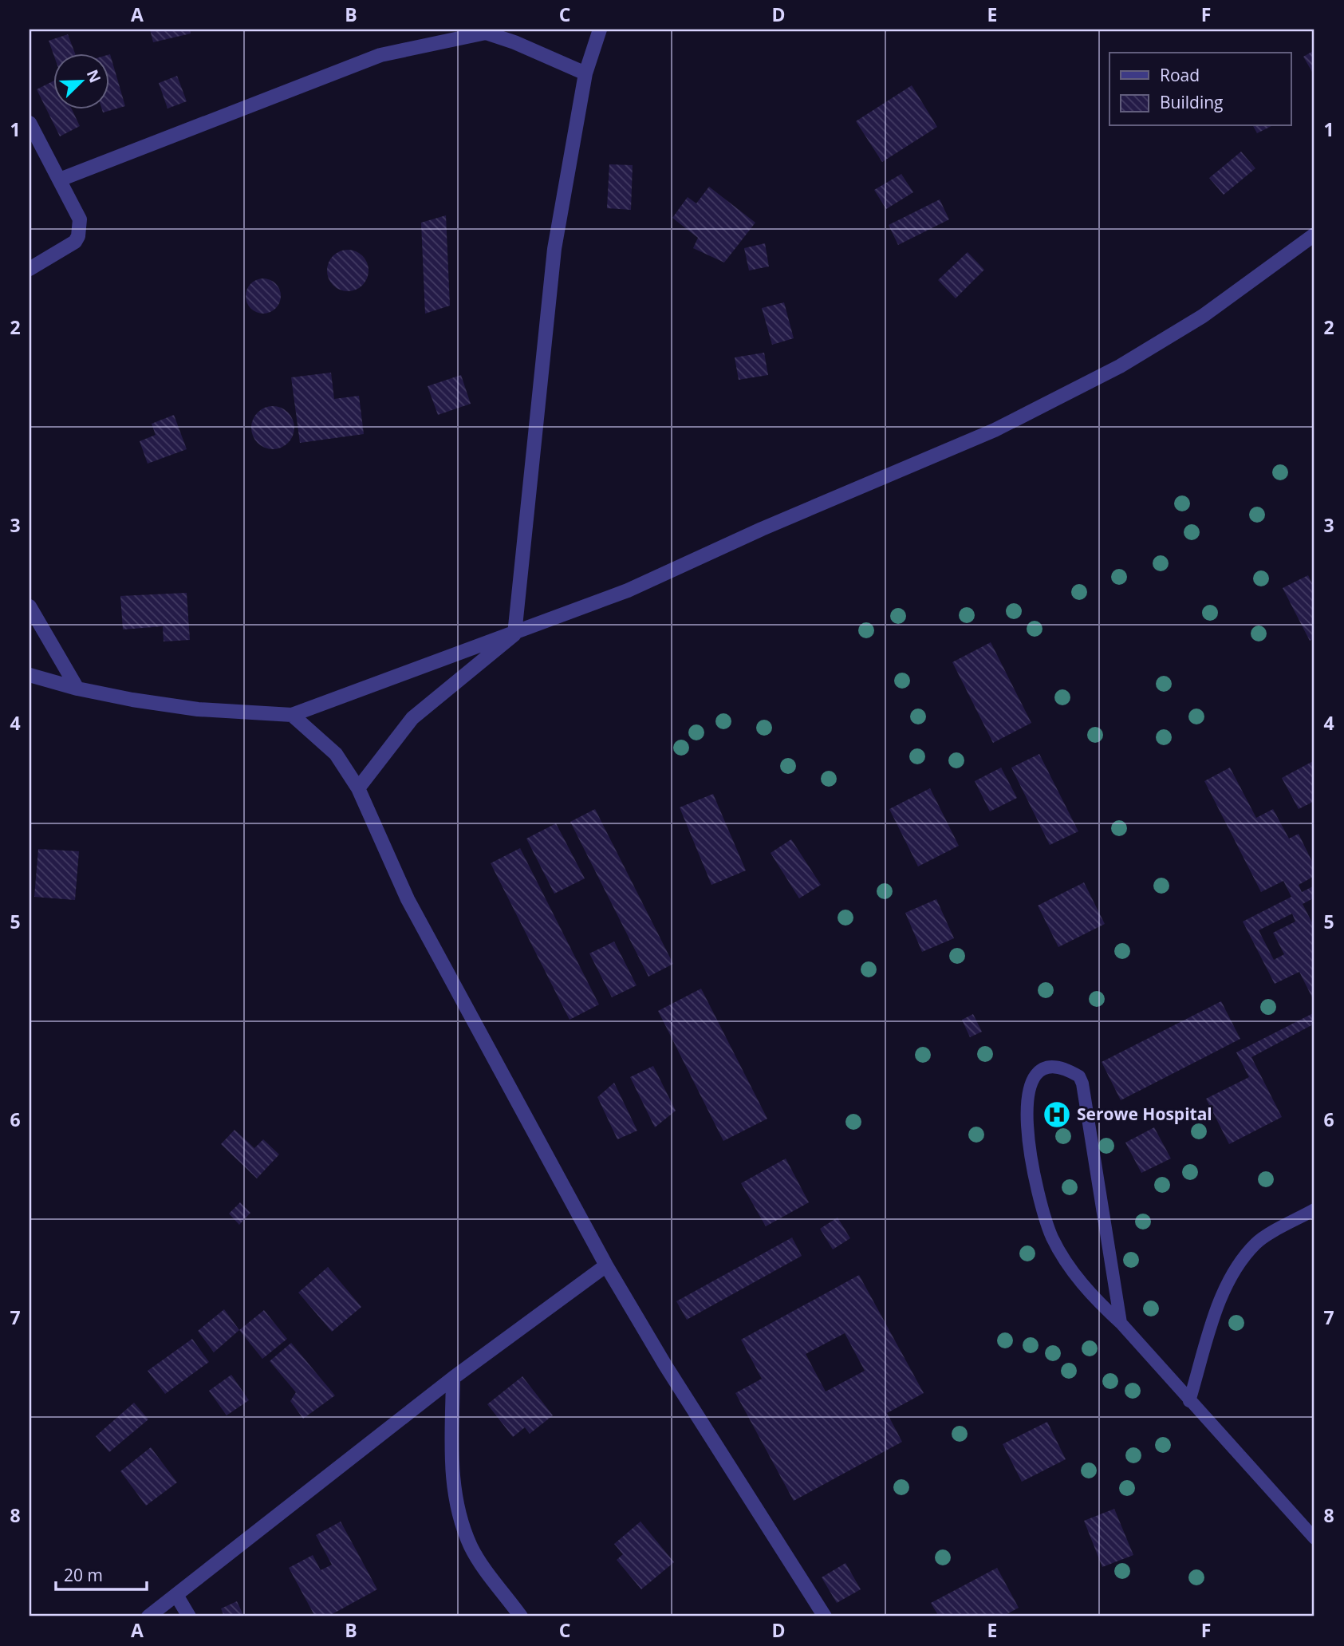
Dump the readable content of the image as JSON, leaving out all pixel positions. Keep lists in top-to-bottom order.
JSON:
{
  "places": {
    "hospital": ["Serowe Hospital"]
  },
  "legend": ["Road", "Building"],
  "scale_bar": "20 m",
  "north": "top right",
  "grid": {
    "columns": [
      "A",
      "B",
      "C",
      "D",
      "E",
      "F"
    ],
    "rows": [
      "1",
      "2",
      "3",
      "4",
      "5",
      "6",
      "7",
      "8"
    ]
  }
}
